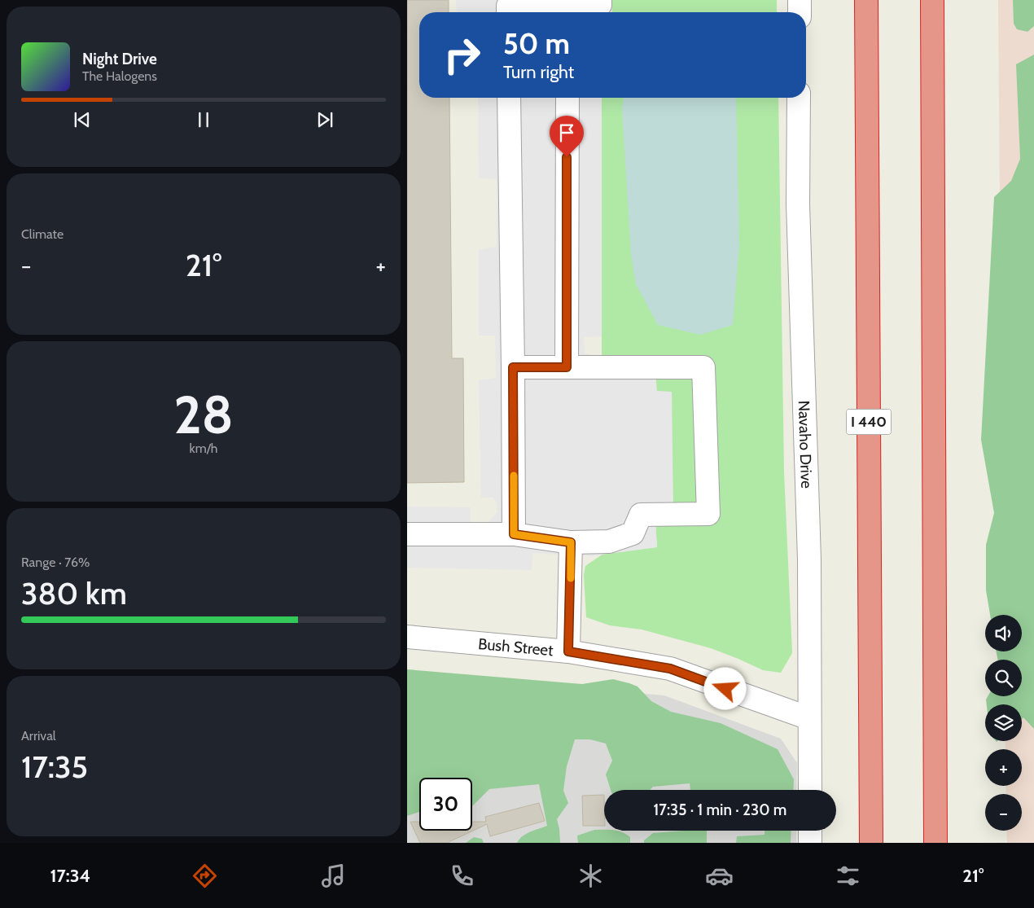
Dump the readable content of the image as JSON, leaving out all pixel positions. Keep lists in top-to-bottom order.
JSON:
{
  "streets": {
    "highway": ["I 440"],
    "street": ["Navaho Drive", "Bush Street"]
  },
  "crossings": [
    ["Navaho Drive", "Bush Street"]
  ],
  "page": {
    "turn": ["50 m", "Turn right"],
    "song": ["Night Drive", "The Halogens"],
    "tile": [
      "Climate",
      ["28", "km/h"],
      ["Range · 76%", "380 km"],
      ["Arrival", "17:35"]
    ],
    "heat": ["−", "21°", "+"],
    "map_buttons": ["+", "−"],
    "limit": "30",
    "trip": "17:35 · 1 min · 230 m",
    "tabs": ["17:34", "21°"]
  }
}
